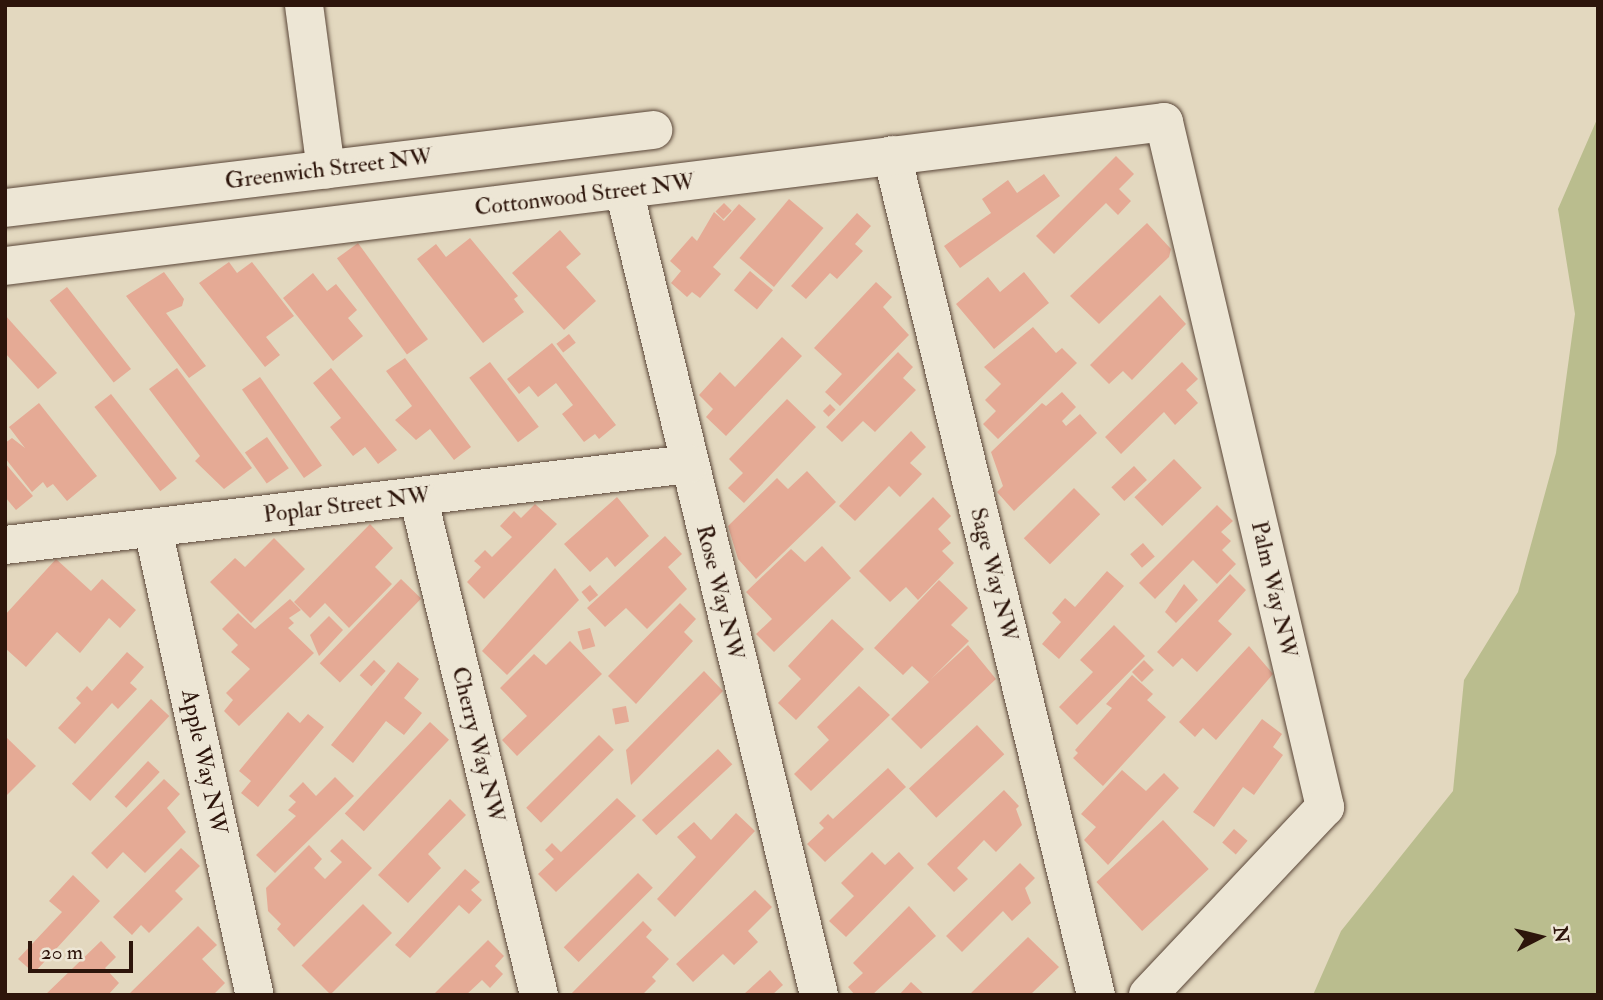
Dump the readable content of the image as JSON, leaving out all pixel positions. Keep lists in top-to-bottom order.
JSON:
{
  "streets": {
    "street": [
      "Greenwich Street NW",
      "Cottonwood Street NW",
      "Poplar Street NW",
      "Sage Way NW",
      "Palm Way NW",
      "Rose Way NW",
      "Cherry Way NW",
      "Apple Way NW"
    ]
  },
  "crossings": [
    ["Cottonwood Street NW", "Sage Way NW"],
    ["Cottonwood Street NW", "Palm Way NW"],
    ["Cottonwood Street NW", "Rose Way NW"],
    ["Poplar Street NW", "Rose Way NW"],
    ["Poplar Street NW", "Cherry Way NW"],
    ["Poplar Street NW", "Apple Way NW"]
  ],
  "scale_bar": "20 m",
  "north": "right"
}
